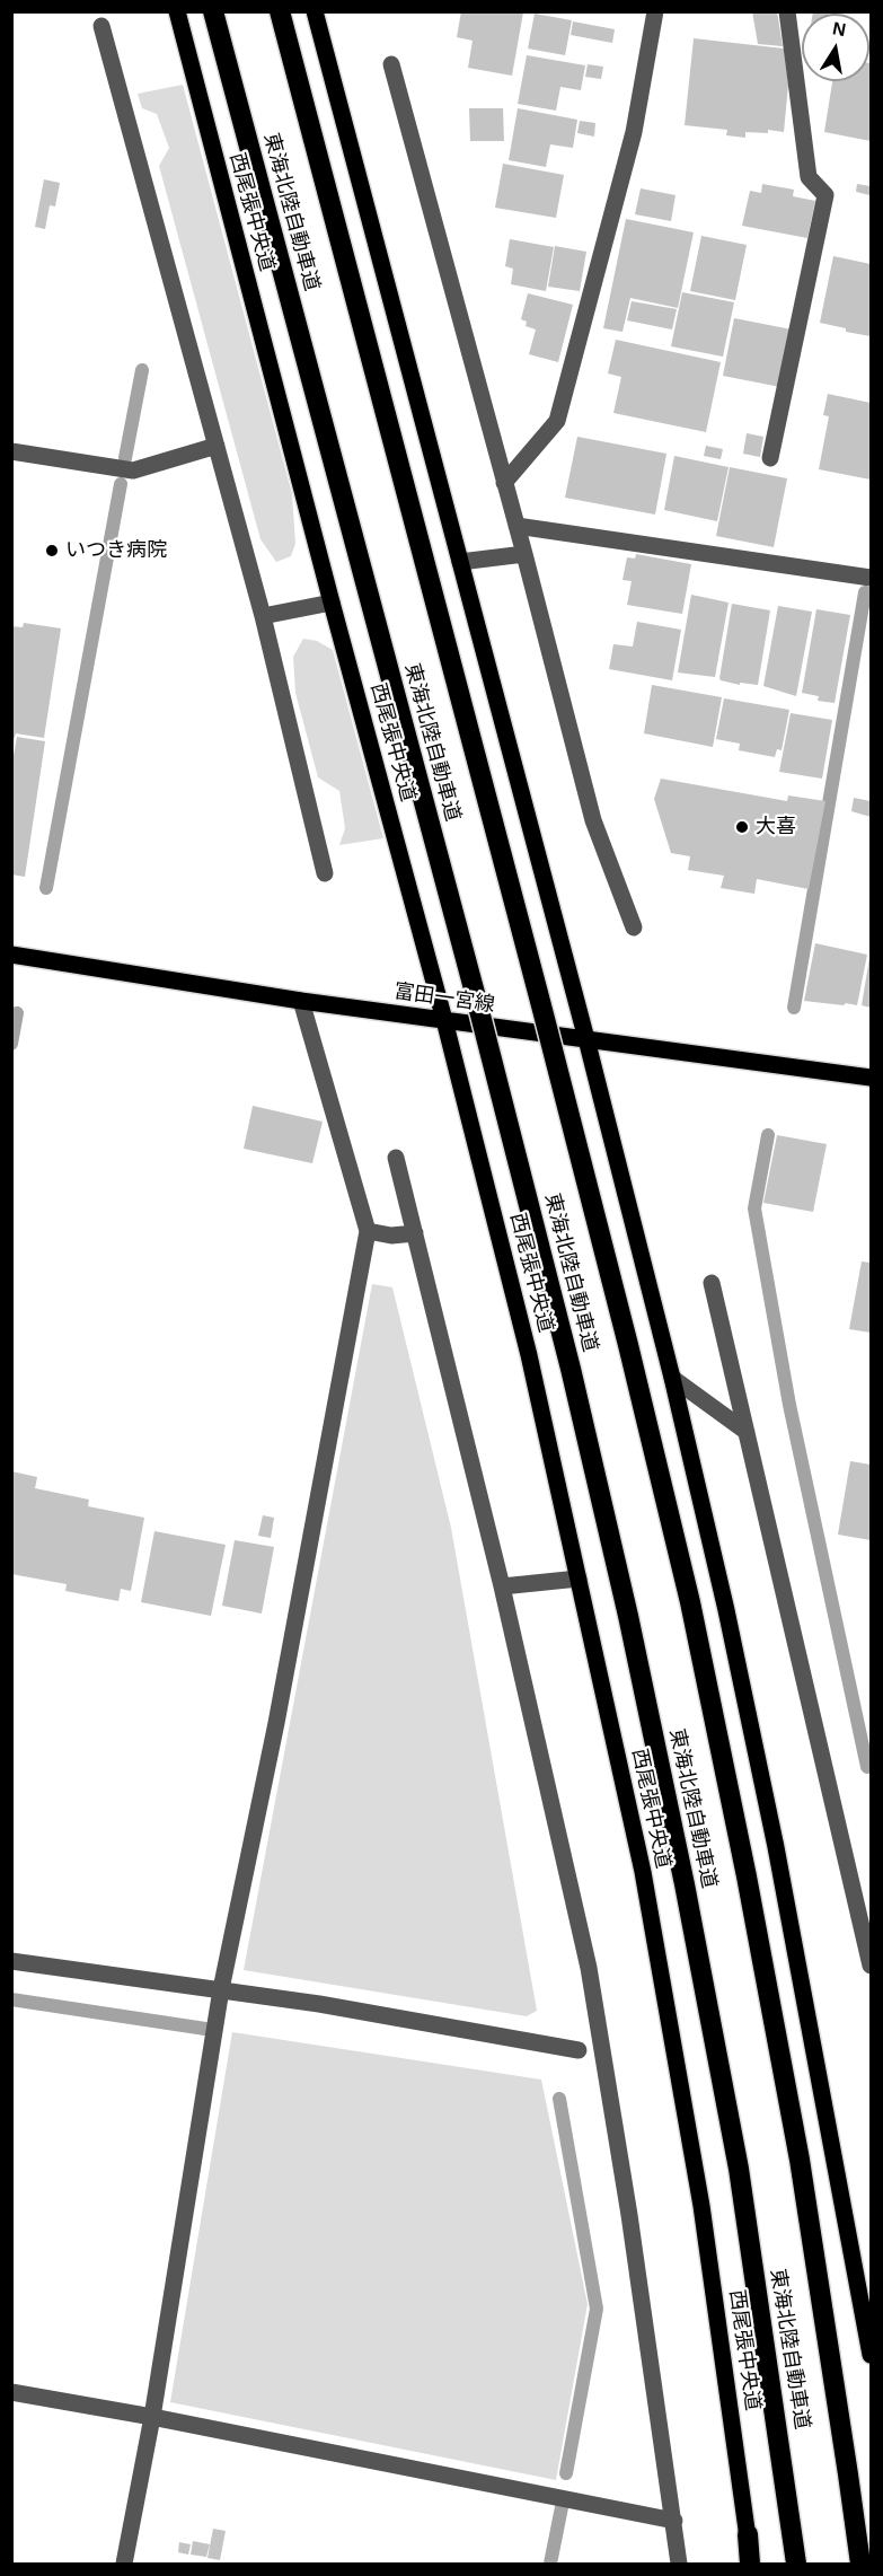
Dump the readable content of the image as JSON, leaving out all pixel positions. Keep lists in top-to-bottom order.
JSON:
{
  "streets": {
    "highway": ["東海北陸自動車道"],
    "main road": ["西尾張中央道", "富田一宮線"]
  },
  "crossings": [
    ["西尾張中央道", "富田一宮線"]
  ],
  "places": ["いつき病院", "大喜"],
  "north": "top"
}
